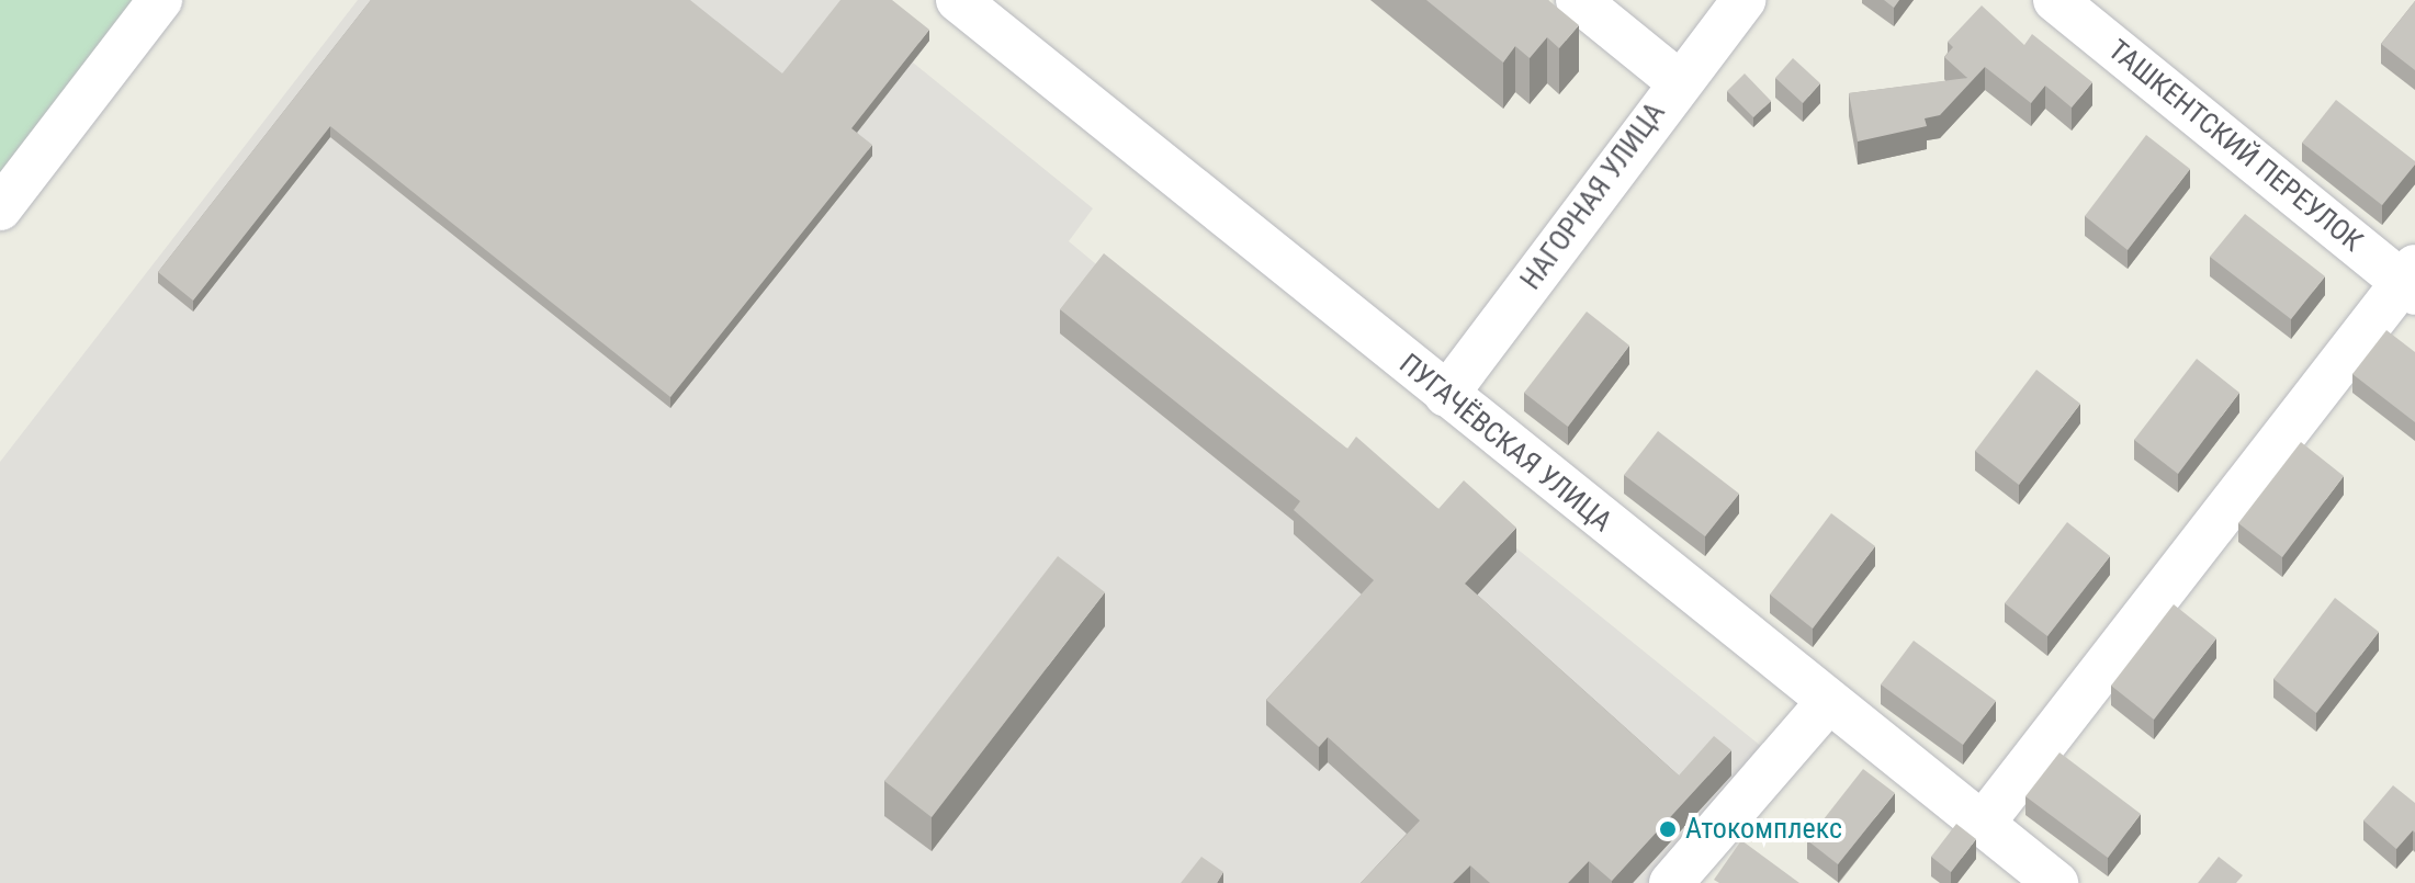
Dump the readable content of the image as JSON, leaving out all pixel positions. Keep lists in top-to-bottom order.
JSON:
{
  "streets": {
    "street": ["ТАШКЕНТСКИЙ ПЕРЕУЛОК", "НАГОРНАЯ УЛИЦА", "ПУГАЧЁВСКАЯ УЛИЦА"]
  },
  "crossings": [
    ["НАГОРНАЯ УЛИЦА", "ПУГАЧЁВСКАЯ УЛИЦА"]
  ],
  "places": ["Атокомплекс"]
}
